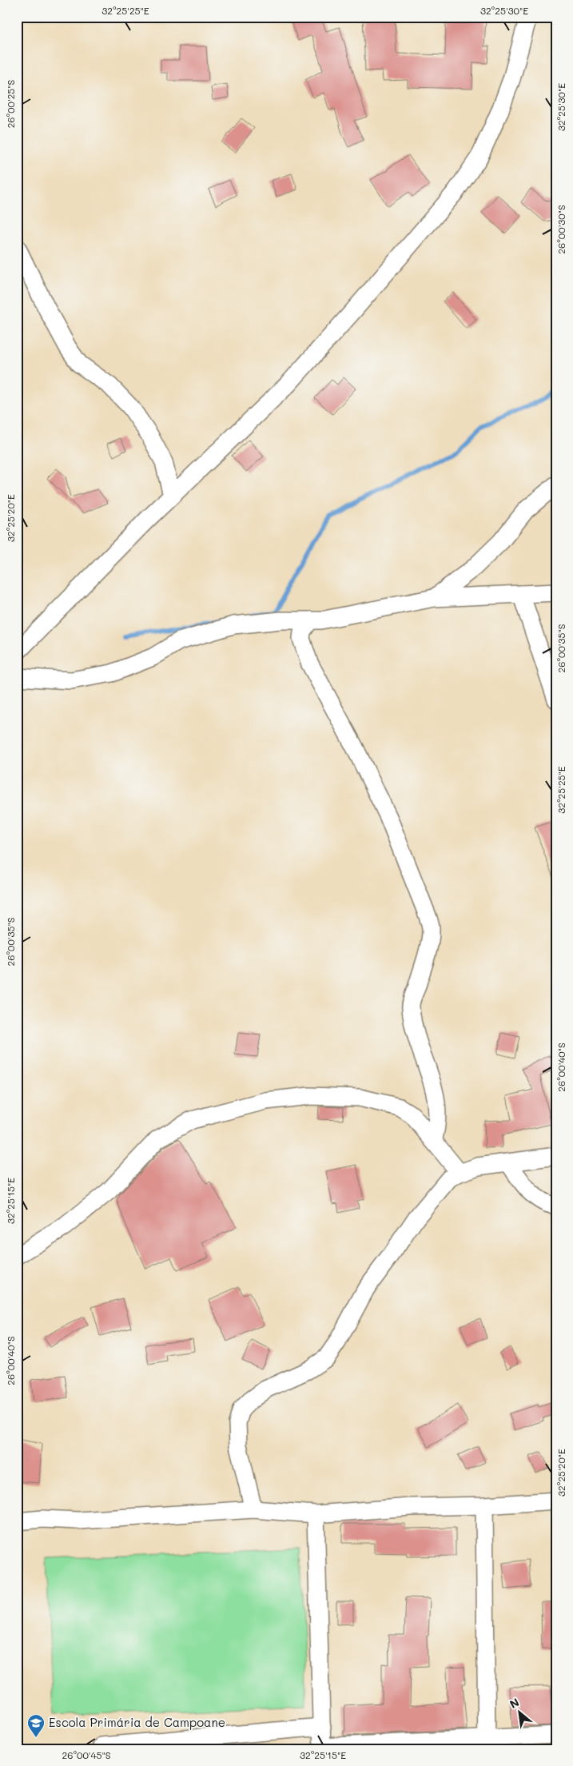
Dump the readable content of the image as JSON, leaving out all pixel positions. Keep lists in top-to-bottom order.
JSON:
{
  "places": {
    "school or university": ["Escola Primária de Campoane"]
  },
  "north": "top left",
  "coordinates": [
    "32°25'25\"E",
    "32°25'30\"E",
    "26°00'25\"S",
    "26°00'30\"S",
    "32°25'20\"E",
    "26°00'35\"S",
    "26°00'40\"S",
    "32°25'15\"E",
    "26°00'45\"S"
  ]
}
